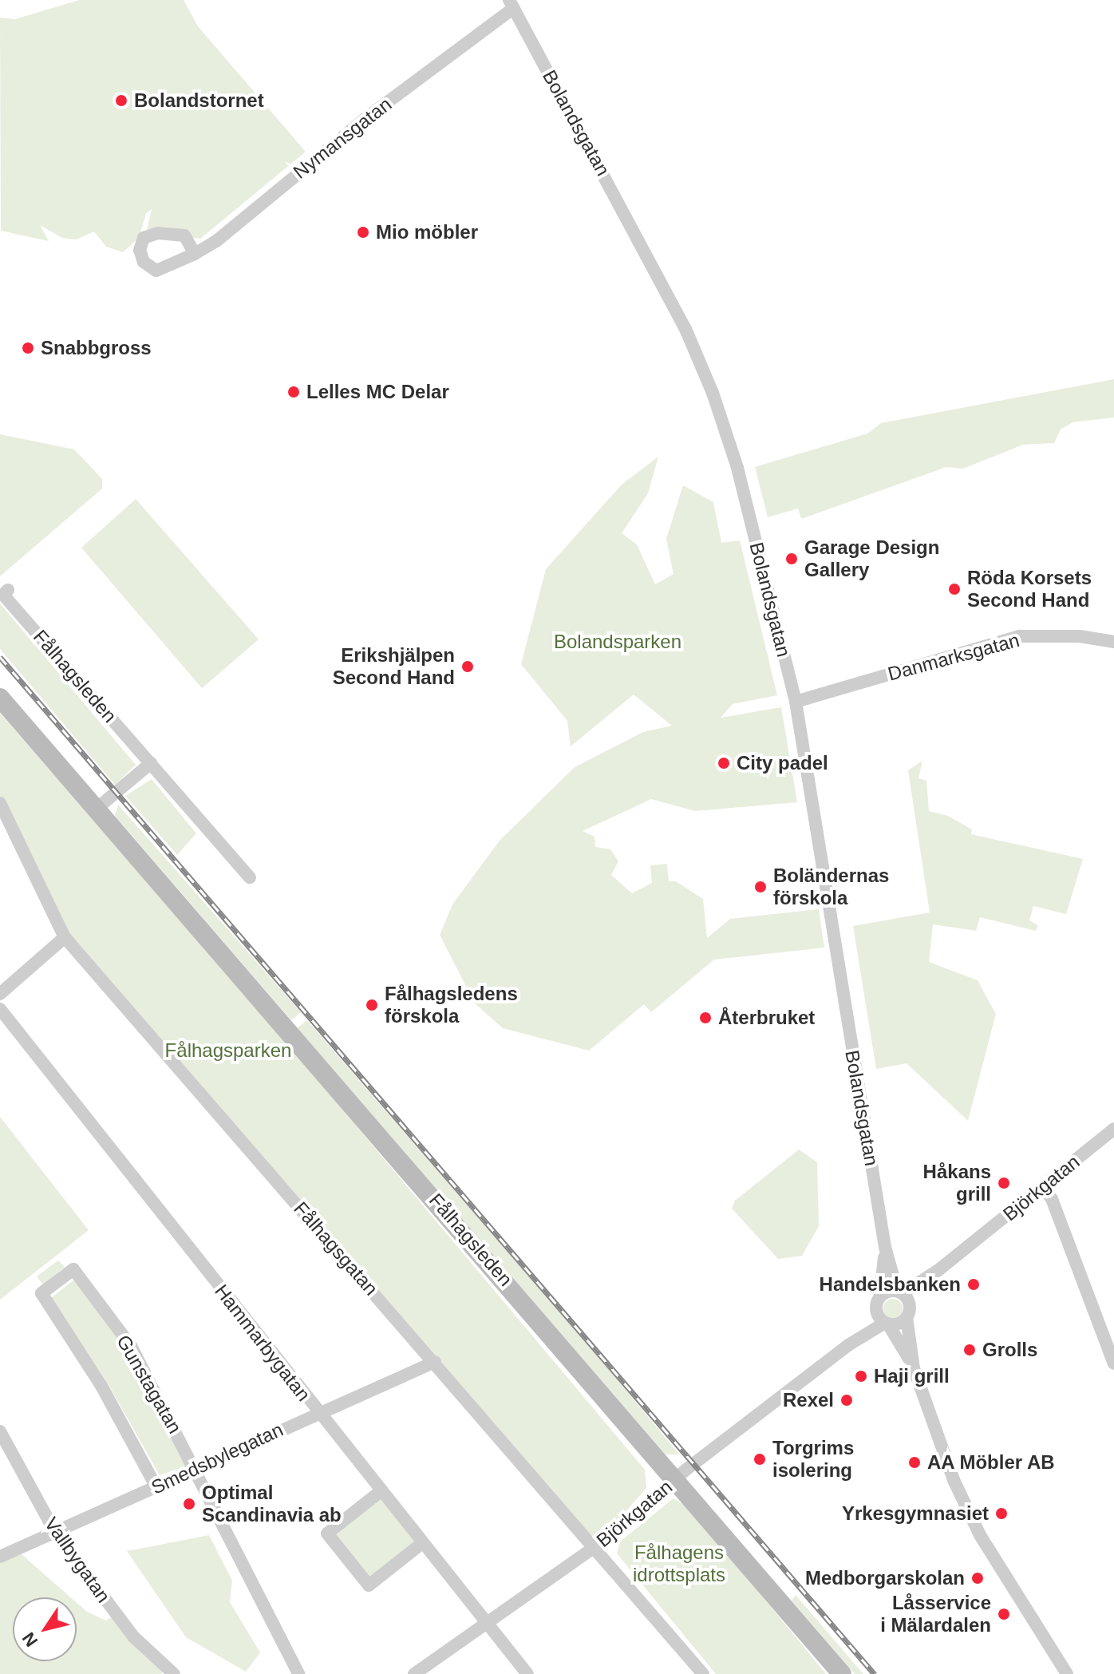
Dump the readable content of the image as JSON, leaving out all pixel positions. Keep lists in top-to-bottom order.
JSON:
{
  "streets": {
    "main road": ["Fålhagsleden"],
    "street": [
      "Bolandsgatan",
      "Nymansgatan",
      "Danmarksgatan",
      "Björkgatan",
      "Fålhagsgatan",
      "Hammarbygatan",
      "Gunstagatan",
      "Smedsbylegatan",
      "Vallbygatan"
    ]
  },
  "crossings": [
    ["Bolandsgatan", "Nymansgatan"],
    ["Bolandsgatan", "Danmarksgatan"],
    ["Bolandsgatan", "Björkgatan"],
    ["Fålhagsleden", "Björkgatan"],
    ["Björkgatan", "Fålhagsgatan"],
    ["Björkgatan", "Hammarbygatan"],
    ["Fålhagsgatan", "Smedsbylegatan"],
    ["Hammarbygatan", "Smedsbylegatan"],
    ["Gunstagatan", "Smedsbylegatan"],
    ["Smedsbylegatan", "Vallbygatan"]
  ],
  "parks": ["Bolandsparken", "Fålhagsparken", "Fålhagens idrottsplats"],
  "places": [
    "Bolandstornet",
    "Mio möbler",
    "Snabbgross",
    "Lelles MC Delar",
    "Garage Design Gallery",
    "Röda Korsets Second Hand",
    "Erikshjälpen Second Hand",
    "City padel",
    "Boländernas förskola",
    "Fålhagsledens förskola",
    "Återbruket",
    "Håkans grill",
    "Handelsbanken",
    "Grolls",
    "Haji grill",
    "Rexel",
    "Torgrims isolering",
    "AA Möbler AB",
    "Optimal Scandinavia ab",
    "Yrkesgymnasiet",
    "Medborgarskolan",
    "Låsservice i Mälardalen"
  ],
  "north": "bottom left"
}
